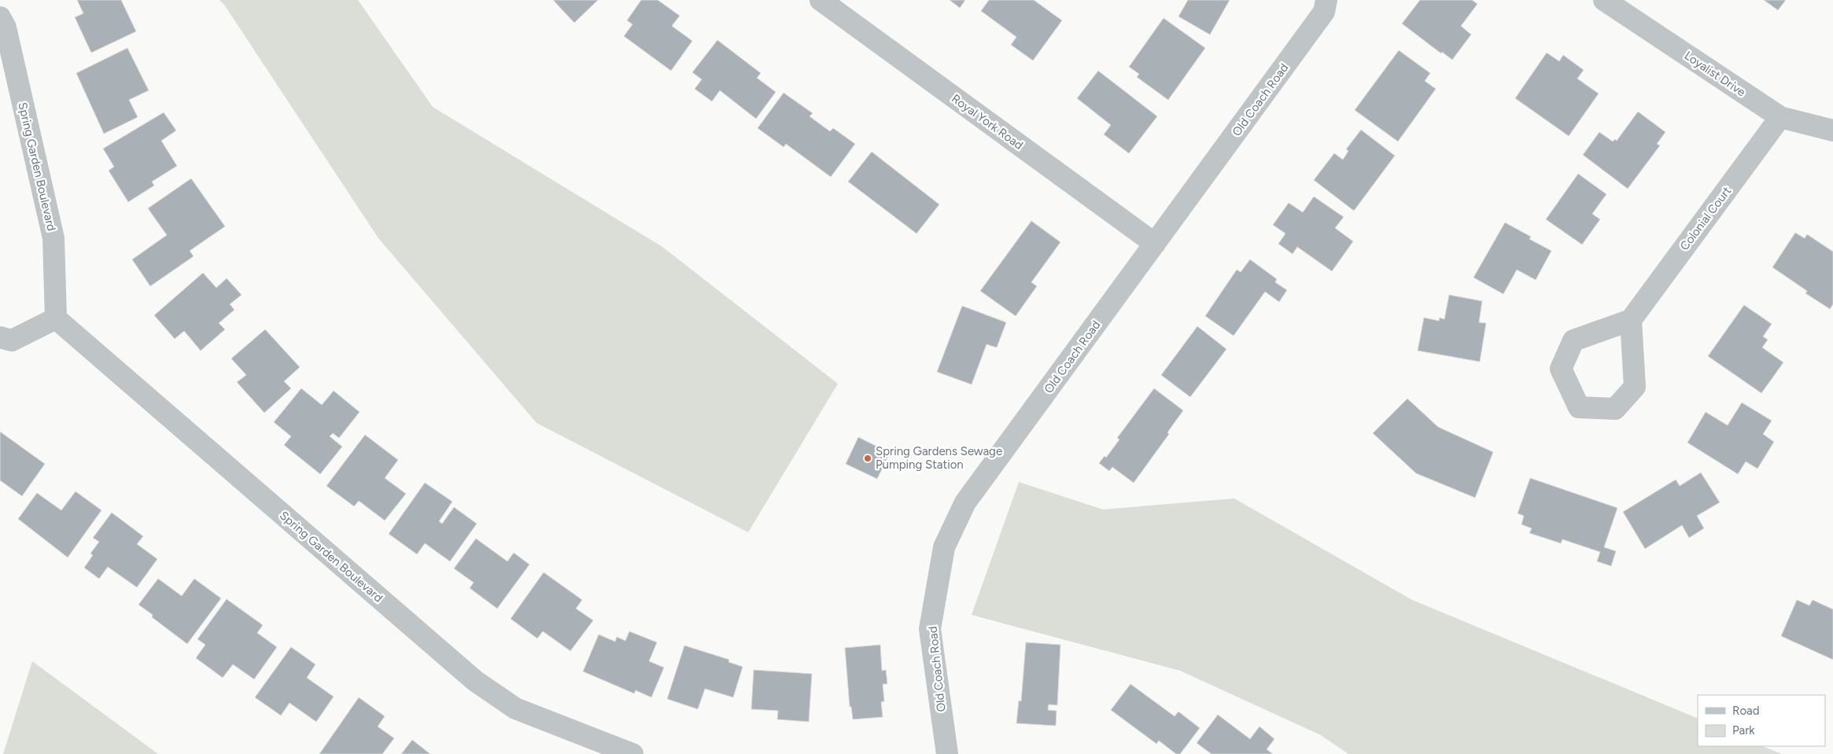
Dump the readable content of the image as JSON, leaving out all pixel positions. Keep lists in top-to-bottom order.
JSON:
{
  "streets": {
    "street": [
      "Loyalist Drive",
      "Old Coach Road",
      "Royal York Road",
      "Spring Garden Boulevard",
      "Colonial Court"
    ]
  },
  "crossings": [
    ["Loyalist Drive", "Colonial Court"],
    ["Old Coach Road", "Royal York Road"]
  ],
  "places": ["Spring Gardens Sewage Pumping Station"],
  "legend": ["Road", "Park"]
}
